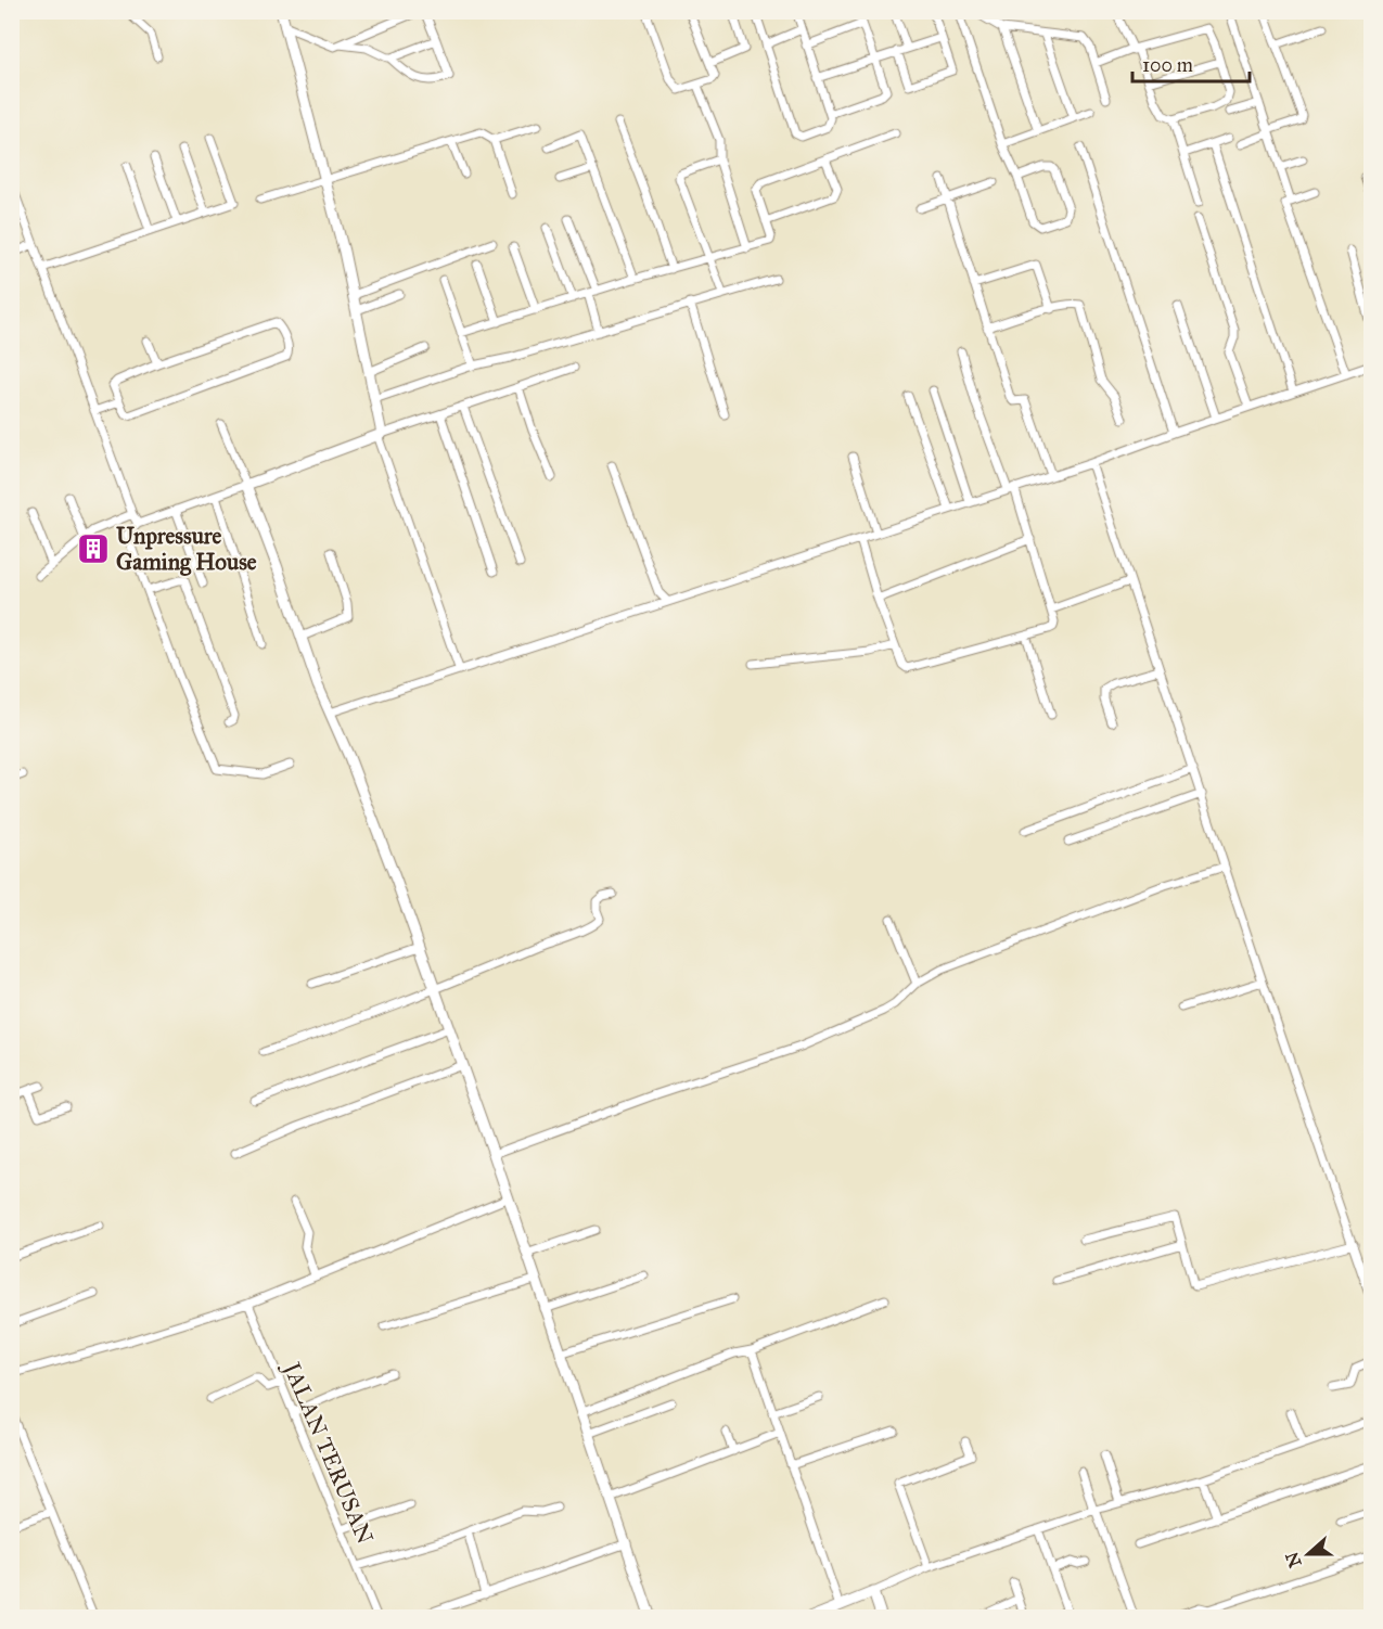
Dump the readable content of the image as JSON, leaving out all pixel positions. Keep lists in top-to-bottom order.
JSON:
{
  "streets": {
    "street": ["JALAN TERUSAN"]
  },
  "places": {
    "building": ["Unpressure Gaming House"]
  },
  "scale_bar": "100 m",
  "north": "left"
}
